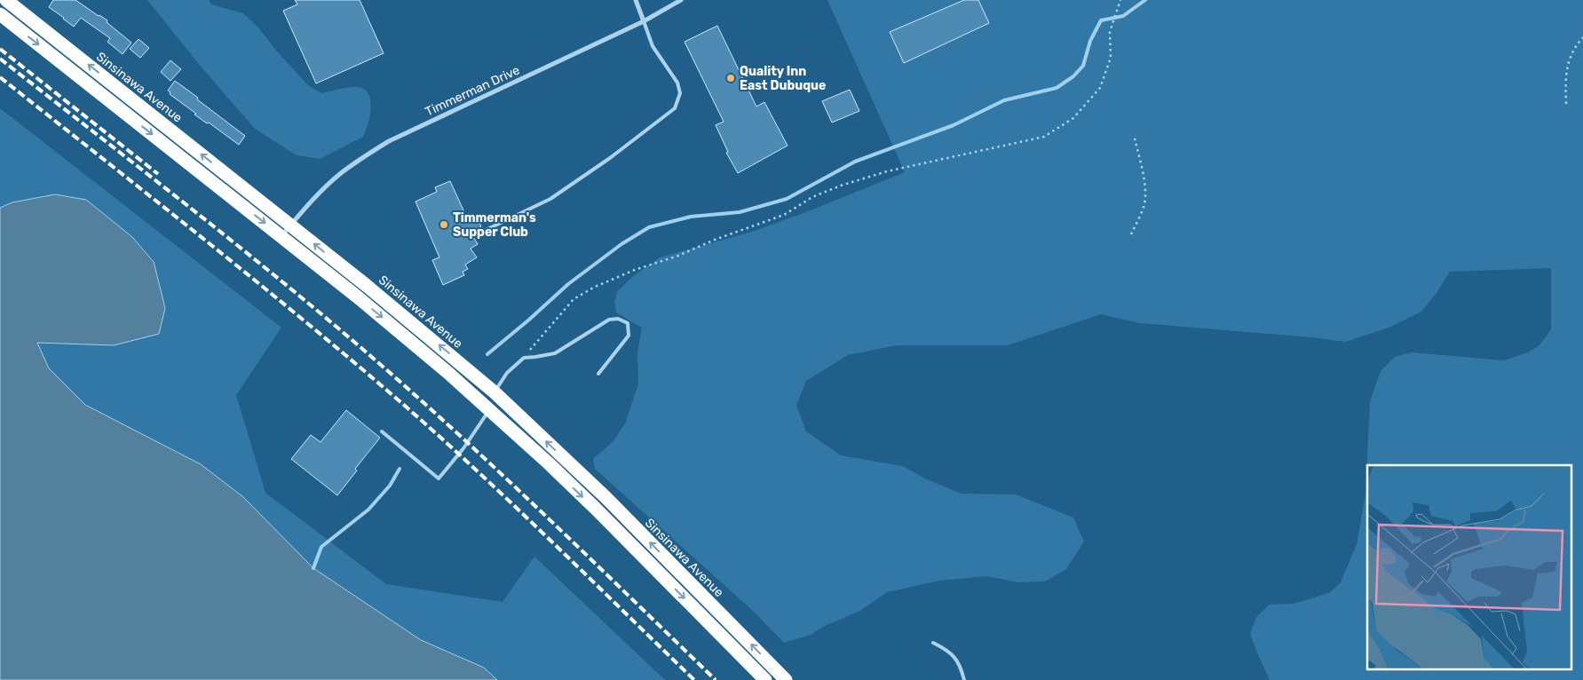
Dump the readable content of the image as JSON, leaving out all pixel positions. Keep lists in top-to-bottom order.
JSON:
{
  "streets": {
    "highway": ["Sinsinawa Avenue"],
    "street": ["Timmerman Drive"]
  },
  "crossings": [
    ["Sinsinawa Avenue", "Timmerman Drive"]
  ],
  "places": ["Quality Inn East Dubuque", "Timmerman's Supper Club"]
}
